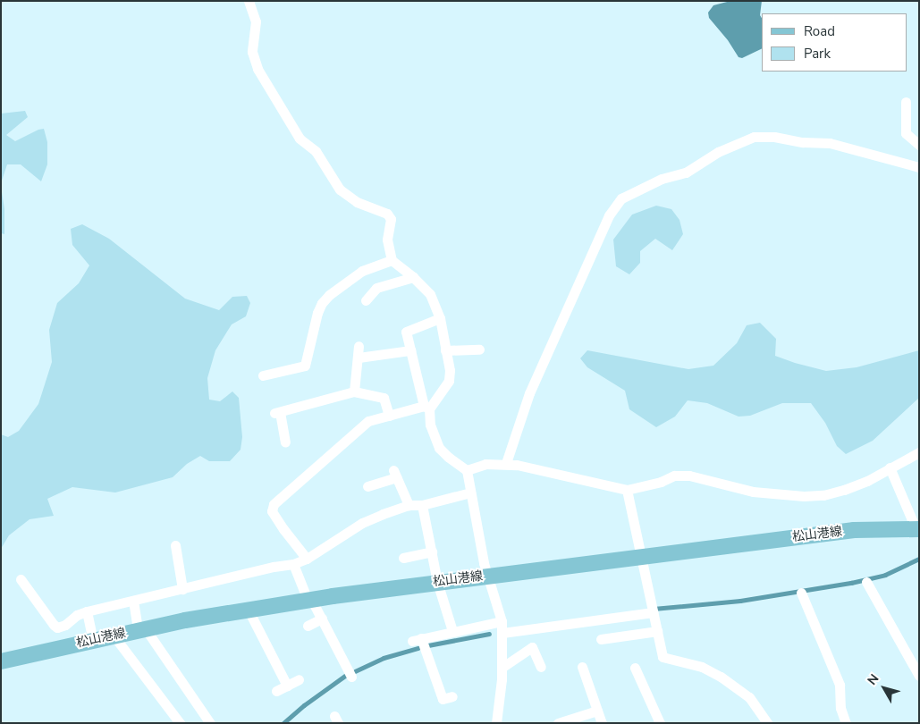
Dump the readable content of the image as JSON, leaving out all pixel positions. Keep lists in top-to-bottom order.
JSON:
{
  "streets": {
    "main road": ["松山港線"]
  },
  "legend": ["Road", "Park"],
  "north": "top left"
}
